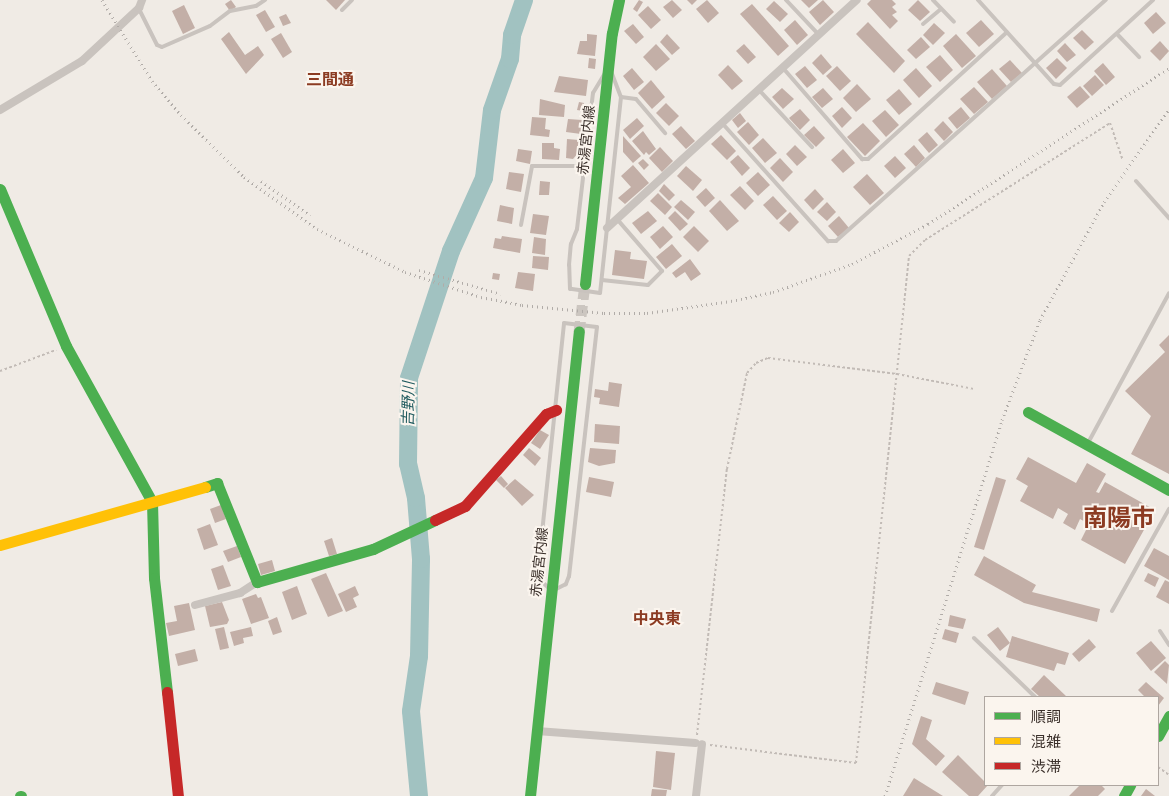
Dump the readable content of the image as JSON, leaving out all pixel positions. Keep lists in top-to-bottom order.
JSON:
{
  "streets": {
    "main road": ["赤湯宮内線"]
  },
  "districts": ["三間通", "南陽市", "中央東"],
  "water": ["吉野川"],
  "legend": ["順調", "混雑", "渋滞"]
}
